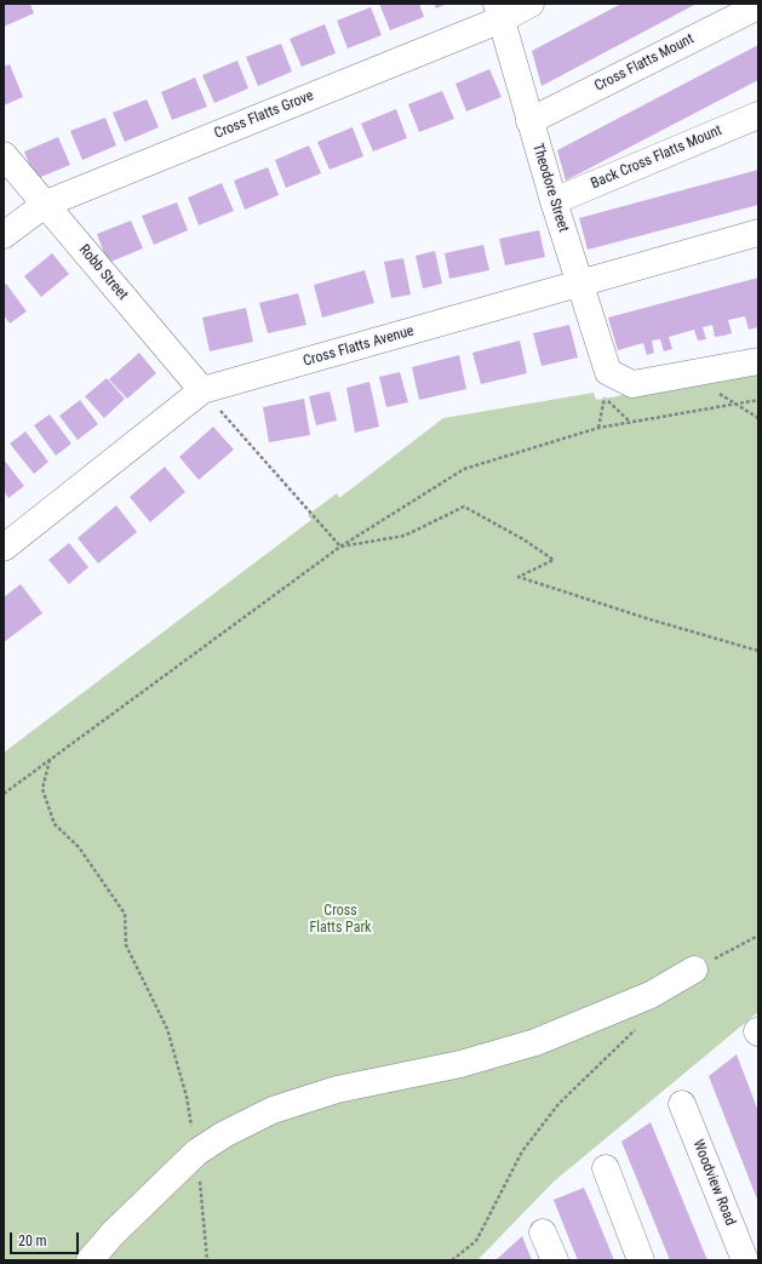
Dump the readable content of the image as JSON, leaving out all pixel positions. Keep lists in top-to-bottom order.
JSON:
{
  "streets": {
    "street": [
      "Cross Flatts Mount",
      "Cross Flatts Grove",
      "Back Cross Flatts Mount",
      "Theodore Street",
      "Robb Street",
      "Cross Flatts Avenue",
      "Woodview Road"
    ]
  },
  "crossings": [
    ["Cross Flatts Mount", "Theodore Street"],
    ["Cross Flatts Grove", "Theodore Street"],
    ["Cross Flatts Grove", "Robb Street"],
    ["Back Cross Flatts Mount", "Theodore Street"],
    ["Theodore Street", "Cross Flatts Avenue"],
    ["Robb Street", "Cross Flatts Avenue"]
  ],
  "parks": ["Cross Flatts Park"],
  "scale_bar": "20 m"
}
